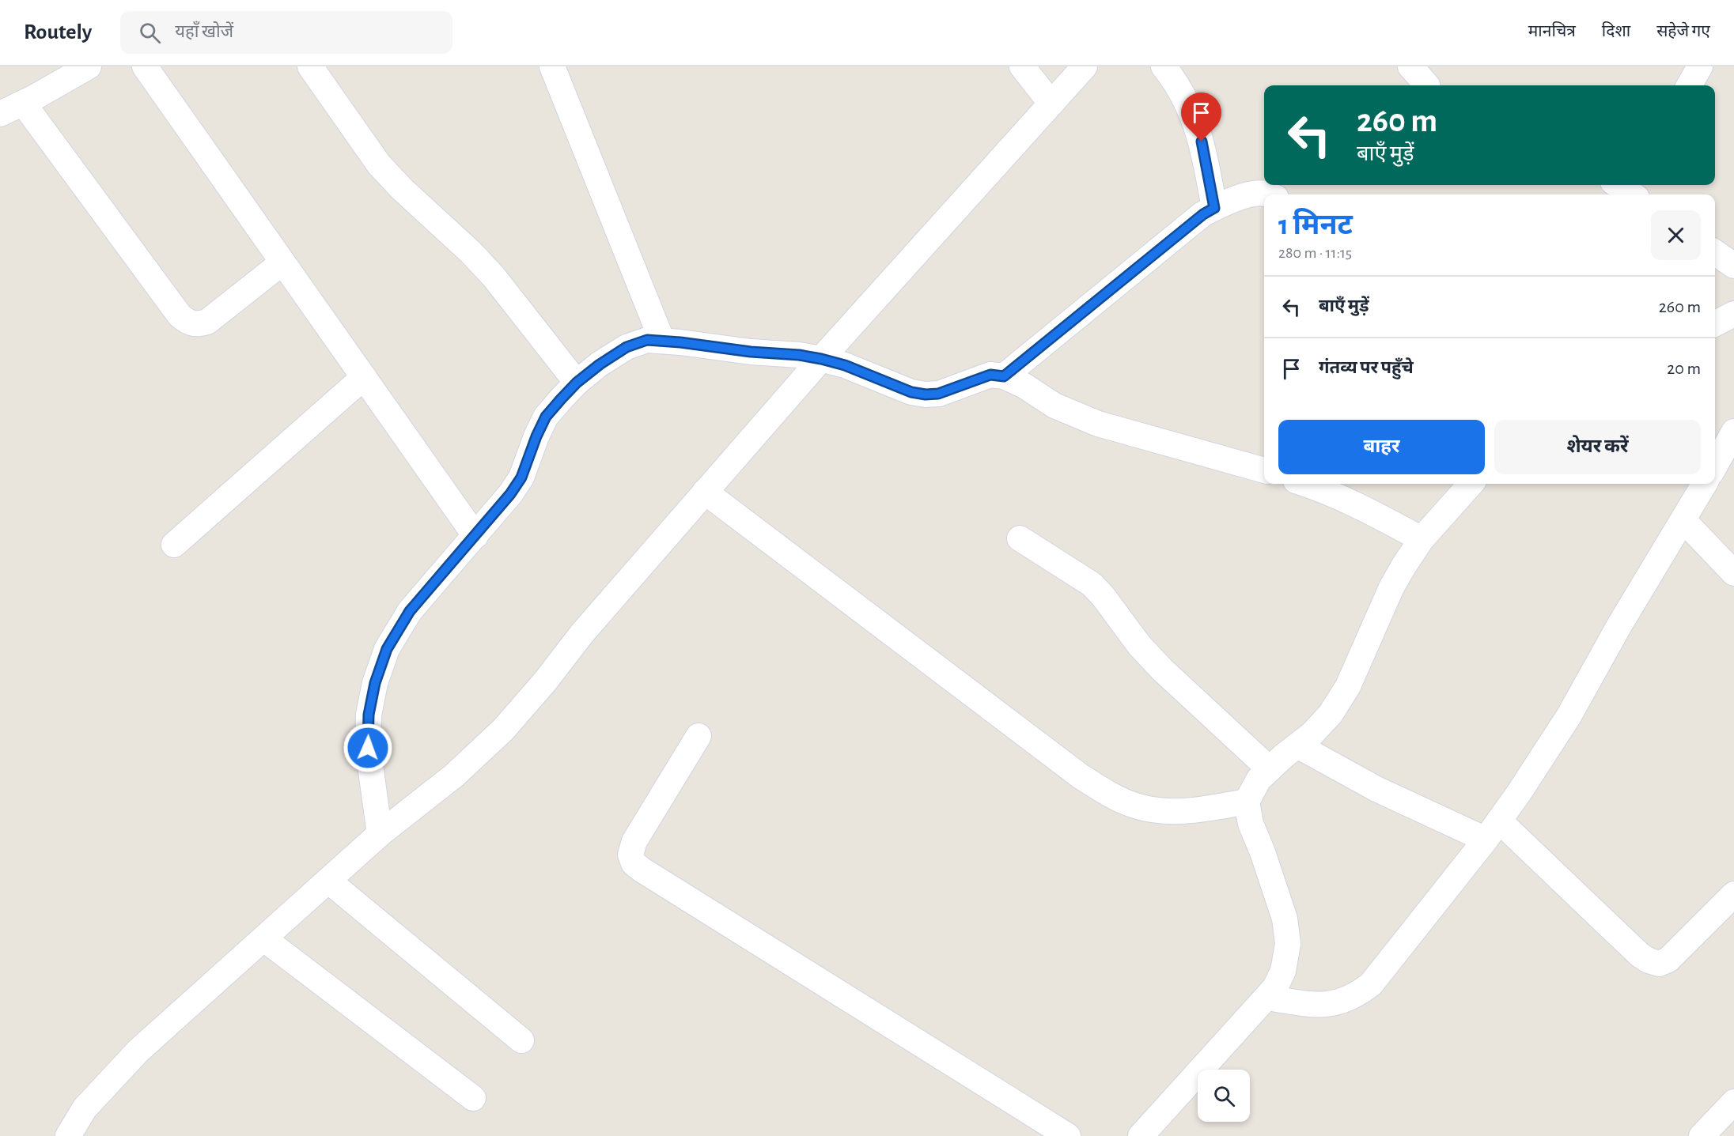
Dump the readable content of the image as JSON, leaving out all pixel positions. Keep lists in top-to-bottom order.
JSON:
{
  "page": {
    "header": "Routely",
    "search": "यहाँ खोजें",
    "nav": ["मानचित्र", "दिशा", "सहेजे गए"],
    "turn": ["260 m", "बाएँ मुड़ें"],
    "heading": ["1 मिनट", "280 m · 11:15"],
    "list": [
      {
        "name": "बाएँ मुड़ें",
        "value": "260 m"
      },
      {
        "name": "गंतव्य पर पहुँचे",
        "value": "20 m"
      }
    ],
    "buttons": ["बाहर", "शेयर करें"]
  }
}
